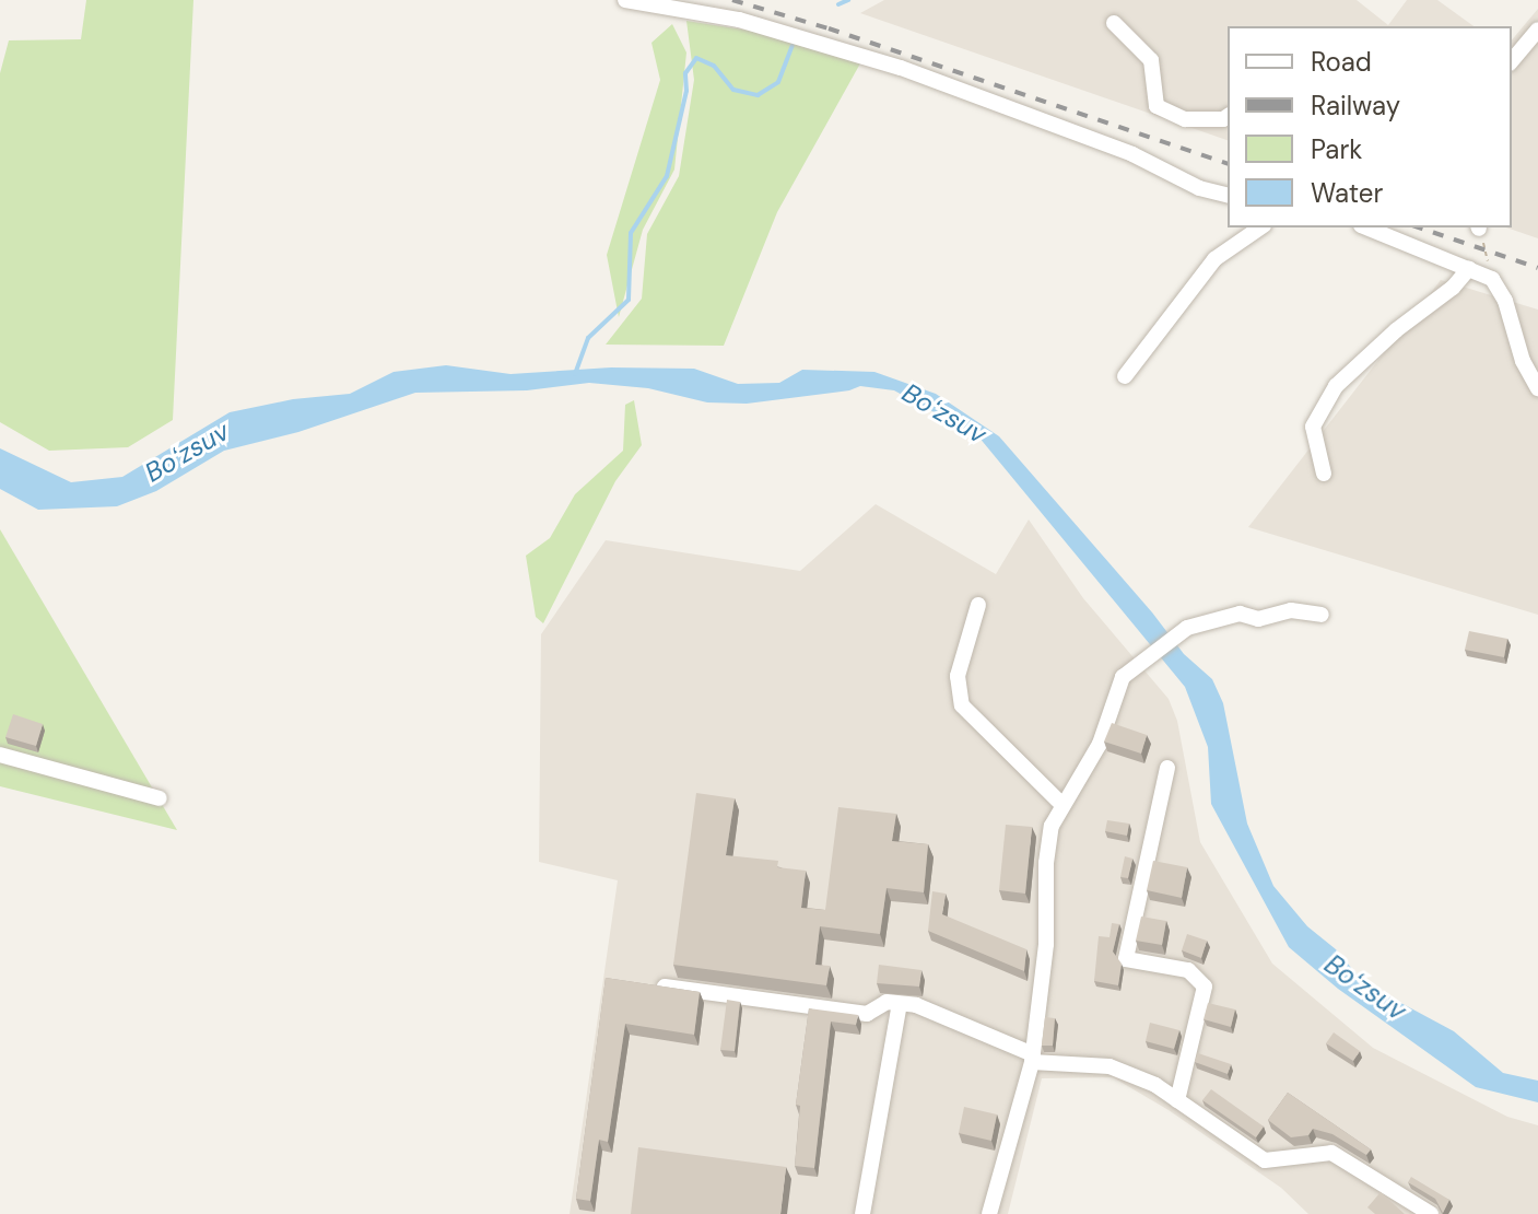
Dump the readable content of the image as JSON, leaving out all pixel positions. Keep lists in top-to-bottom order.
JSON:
{
  "water": ["Boʻzsuv"],
  "legend": [
    "Road",
    "Railway",
    "Park",
    "Water"
  ]
}
